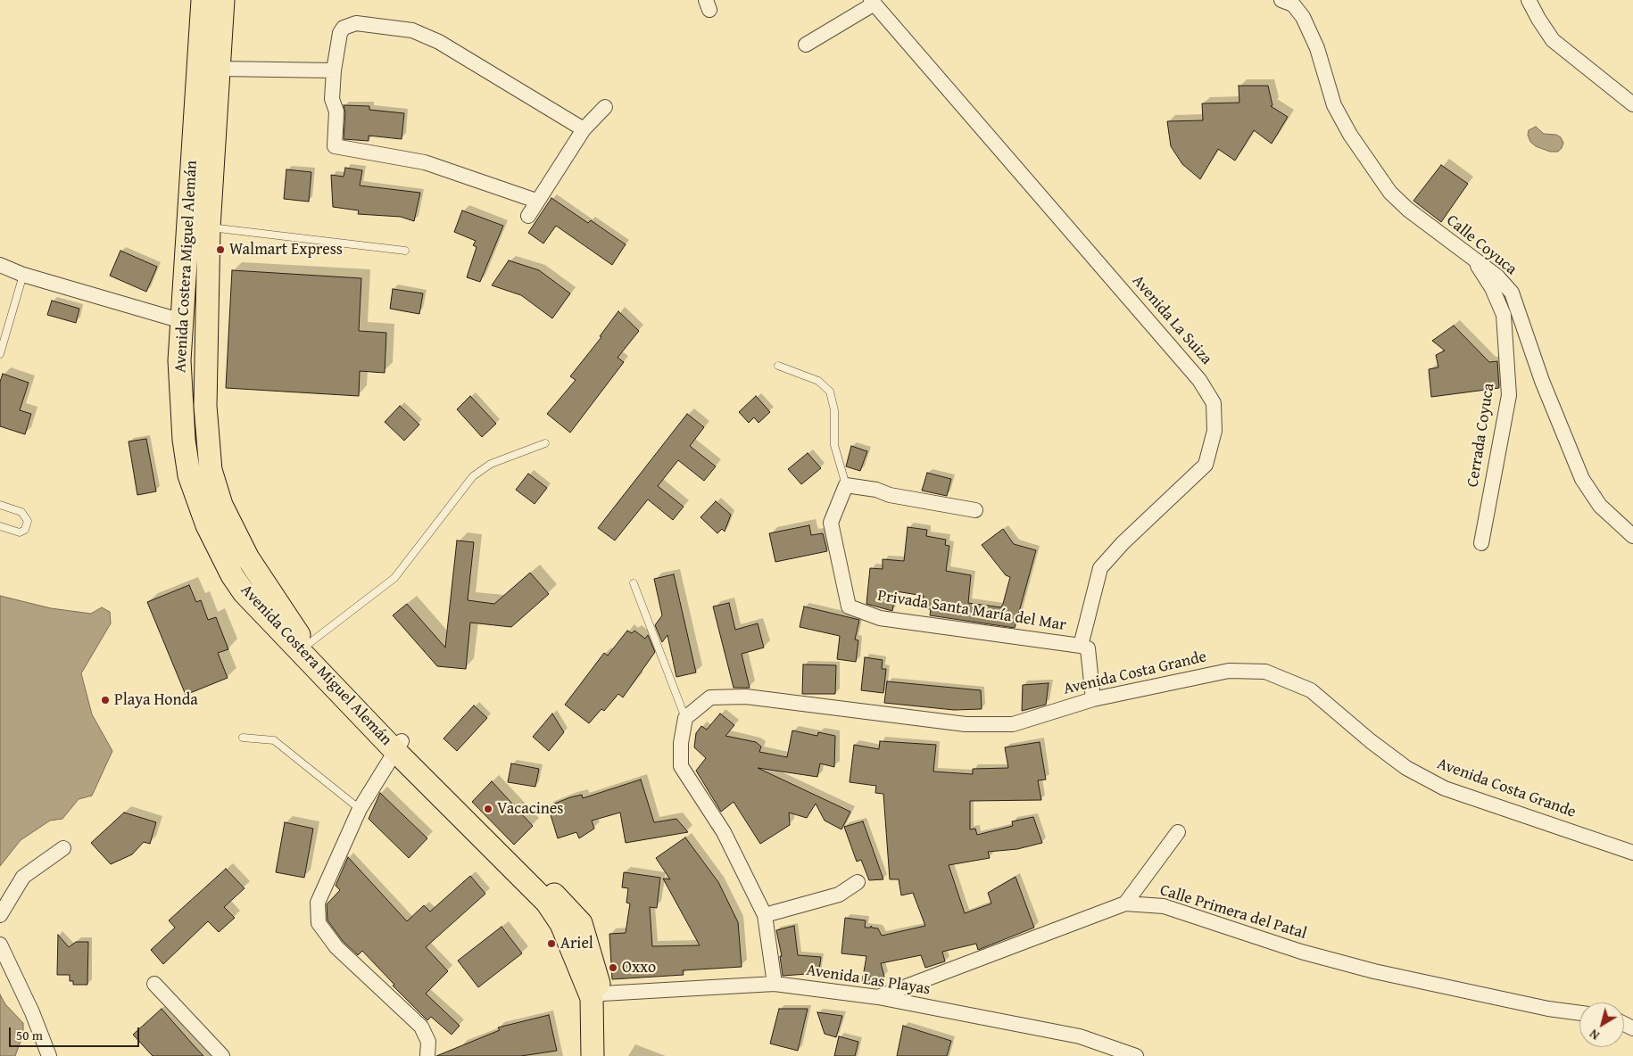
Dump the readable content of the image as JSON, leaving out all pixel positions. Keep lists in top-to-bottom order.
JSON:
{
  "streets": {
    "main road": ["Avenida Costera Miguel Alemán"],
    "street": [
      "Calle Coyuca",
      "Avenida La Suiza",
      "Cerrada Coyuca",
      "Privada Santa María del Mar",
      "Avenida Costa Grande",
      "Calle Primera del Patal",
      "Avenida Las Playas"
    ]
  },
  "crossings": [
    ["Calle Coyuca", "Cerrada Coyuca"],
    ["Avenida Costera Miguel Alemán", "Avenida Las Playas"],
    ["Avenida La Suiza", "Privada Santa María del Mar"],
    ["Calle Primera del Patal", "Avenida Las Playas"]
  ],
  "places": [
    "Walmart Express",
    "Playa Honda",
    "Vacacines",
    "Ariel",
    "Oxxo"
  ],
  "scale_bar": "50 m",
  "north": "bottom left"
}
